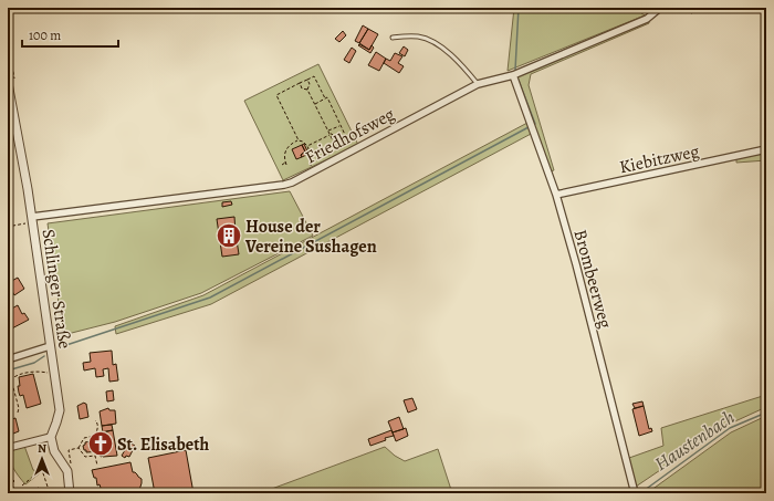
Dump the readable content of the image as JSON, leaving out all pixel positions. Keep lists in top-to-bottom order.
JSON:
{
  "streets": {
    "street": [
      "Friedhofsweg",
      "Kiebitzweg",
      "Brombeerweg",
      "Schlinger Straße"
    ]
  },
  "crossings": [
    ["Friedhofsweg", "Brombeerweg"],
    ["Friedhofsweg", "Schlinger Straße"],
    ["Kiebitzweg", "Brombeerweg"]
  ],
  "water": ["Haustenbach"],
  "places": {
    "building": ["House der Vereine Sushagen"],
    "church": ["St. Elisabeth"]
  },
  "scale_bar": "100 m",
  "north": "top"
}
